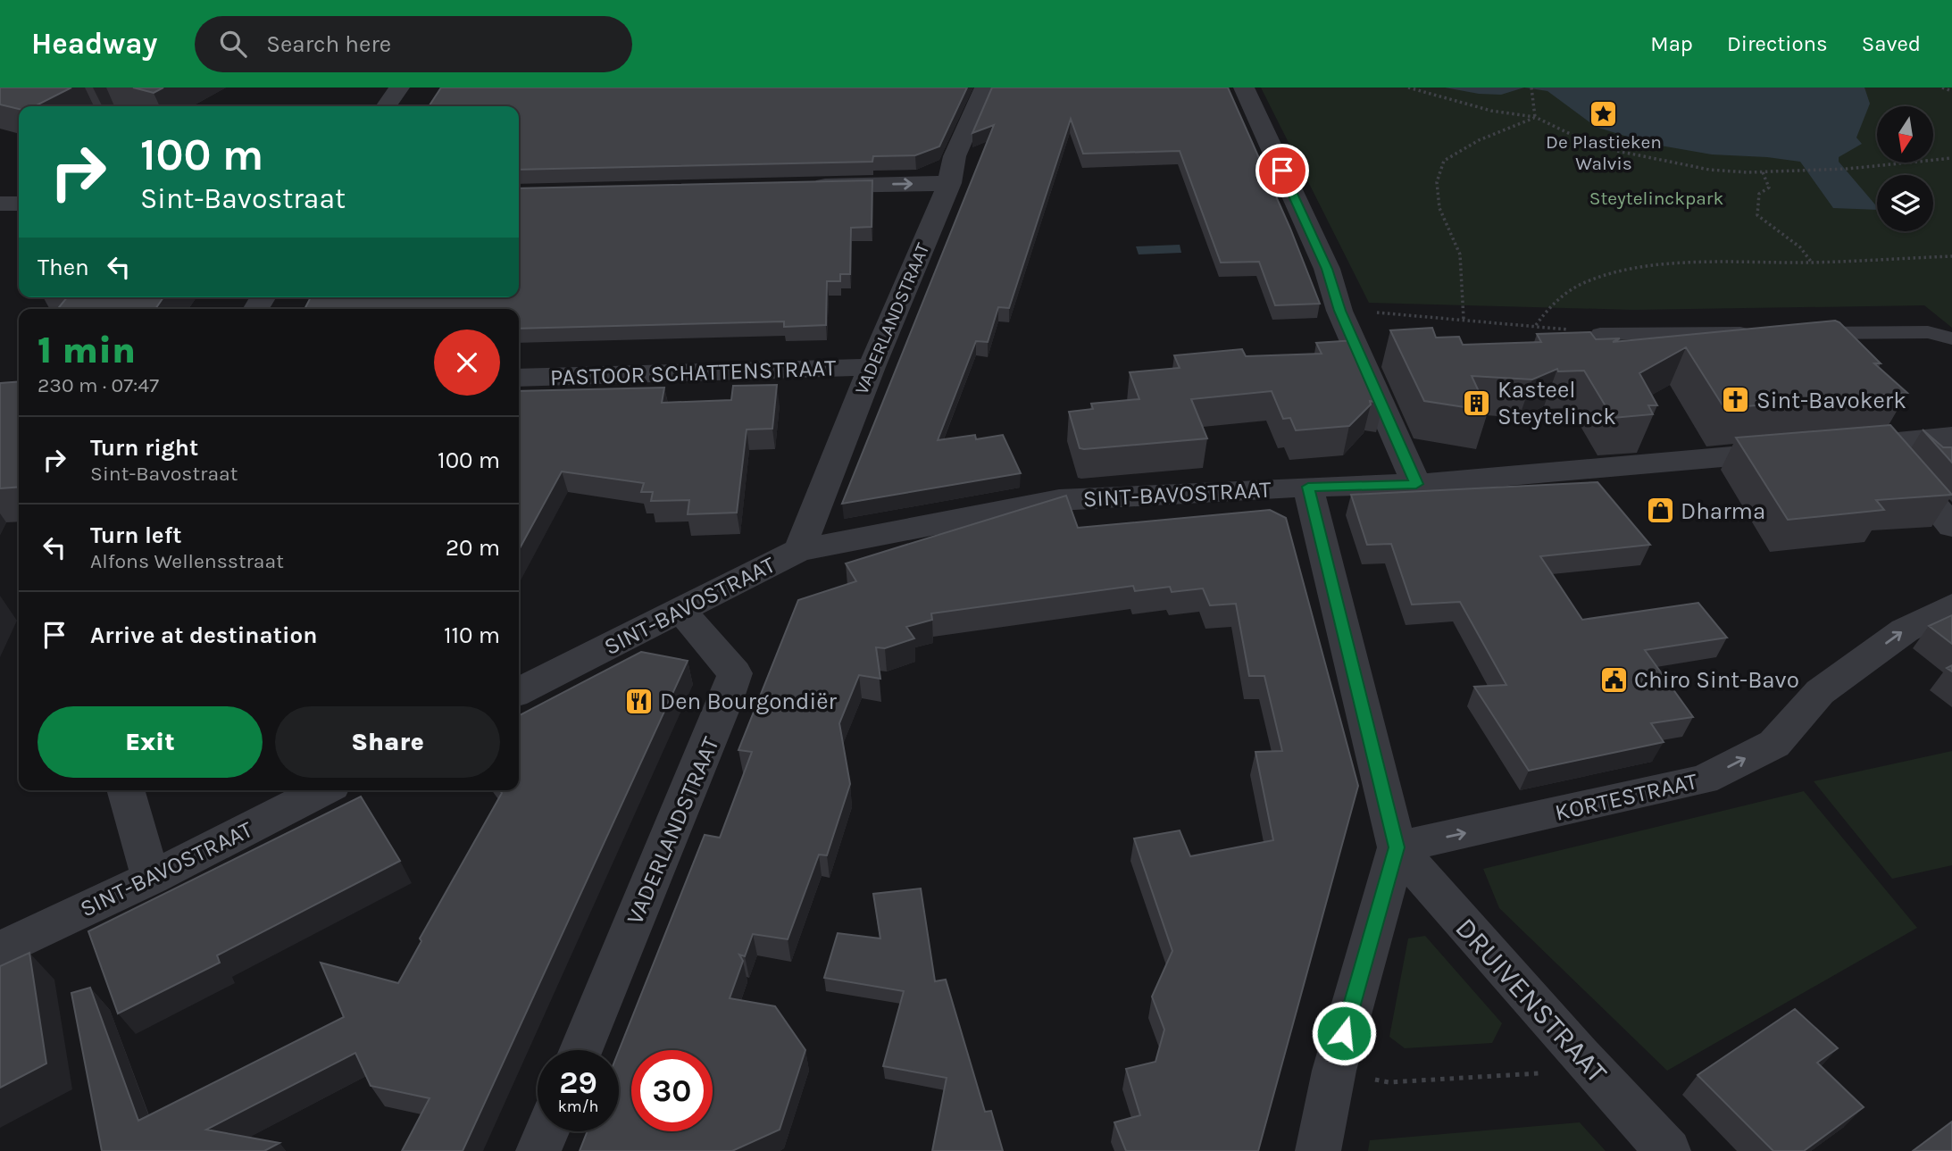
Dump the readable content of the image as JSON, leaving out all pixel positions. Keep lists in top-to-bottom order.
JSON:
{
  "streets": {
    "street": [
      "VADERLANDSTRAAT",
      "PASTOOR SCHATTENSTRAAT",
      "SINT-BAVOSTRAAT",
      "KORTESTRAAT",
      "DRUIVENSTRAAT"
    ]
  },
  "crossings": [
    ["VADERLANDSTRAAT", "PASTOOR SCHATTENSTRAAT"],
    ["VADERLANDSTRAAT", "SINT-BAVOSTRAAT"],
    ["KORTESTRAAT", "DRUIVENSTRAAT"]
  ],
  "one_way": ["KORTESTRAAT"],
  "parks": ["Steytelinckpark"],
  "places": {
    "place": ["De Plastieken Walvis"],
    "church": ["Sint-Bavokerk"],
    "building": ["Kasteel Steytelinck"],
    "shop": ["Dharma"],
    "public building": ["Chiro Sint-Bavo"],
    "restaurant": ["Den Bourgondiër"]
  },
  "north": "bottom",
  "page": {
    "header": "Headway",
    "search": "Search here",
    "nav": ["Map", "Directions", "Saved"],
    "turn": ["100 m", "Sint-Bavostraat"],
    "then": "Then",
    "heading": ["1 min", "230 m · 07:47"],
    "list": [
      {
        "name": "Turn right",
        "note": "Sint-Bavostraat",
        "value": "100 m"
      },
      {
        "name": "Turn left",
        "note": "Alfons Wellensstraat",
        "value": "20 m"
      },
      {
        "name": "Arrive at destination",
        "value": "110 m"
      }
    ],
    "buttons": ["Exit", "Share"],
    "speed": "29 km/h",
    "limit": "30"
  }
}
